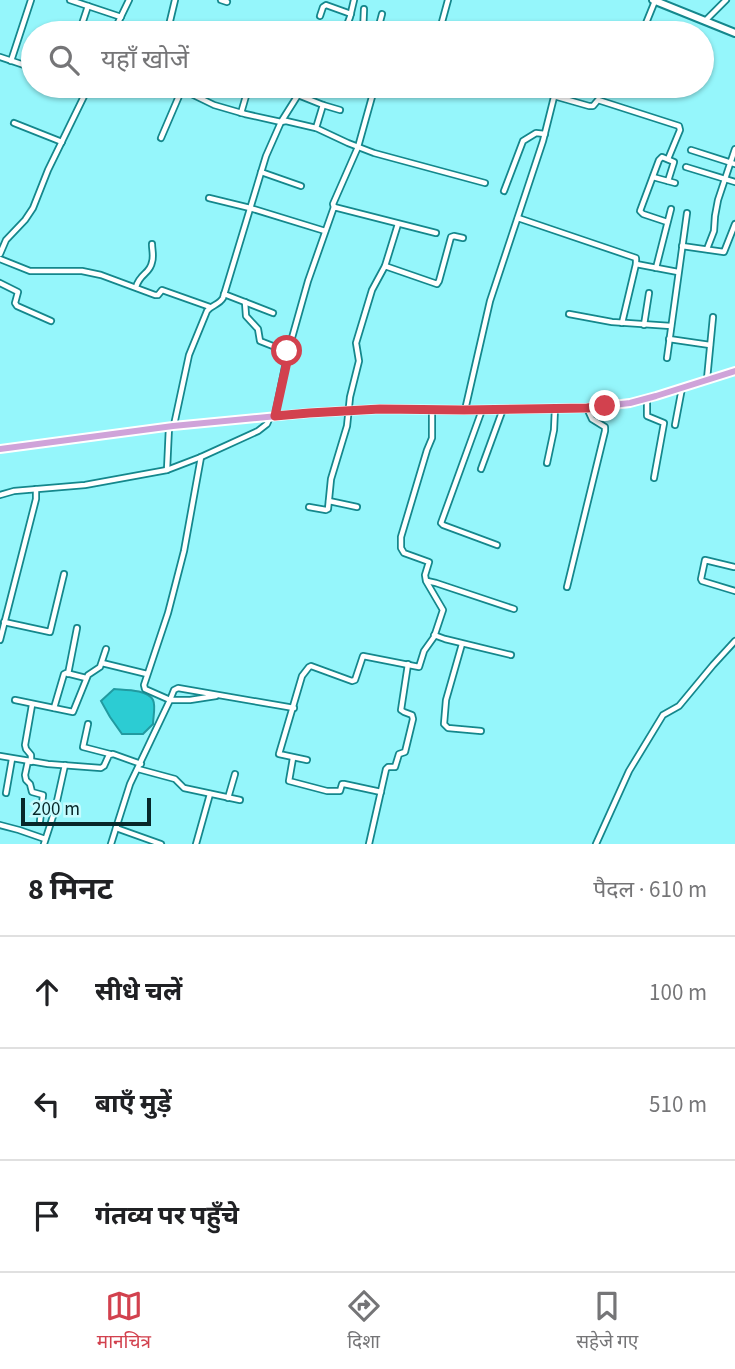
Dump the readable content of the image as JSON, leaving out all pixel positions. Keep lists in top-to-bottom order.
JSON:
{
  "scale_bar": "200 m",
  "page": {
    "search": "यहाँ खोजें",
    "scale": "200 m",
    "heading": ["8 मिनट", "पैदल · 610 m"],
    "list": [
      ["सीधे चलें", "100 m"],
      ["बाएँ मुड़ें", "510 m"],
      "गंतव्य पर पहुँचे"
    ],
    "nav": ["मानचित्र", "दिशा", "सहेजे गए"]
  }
}
